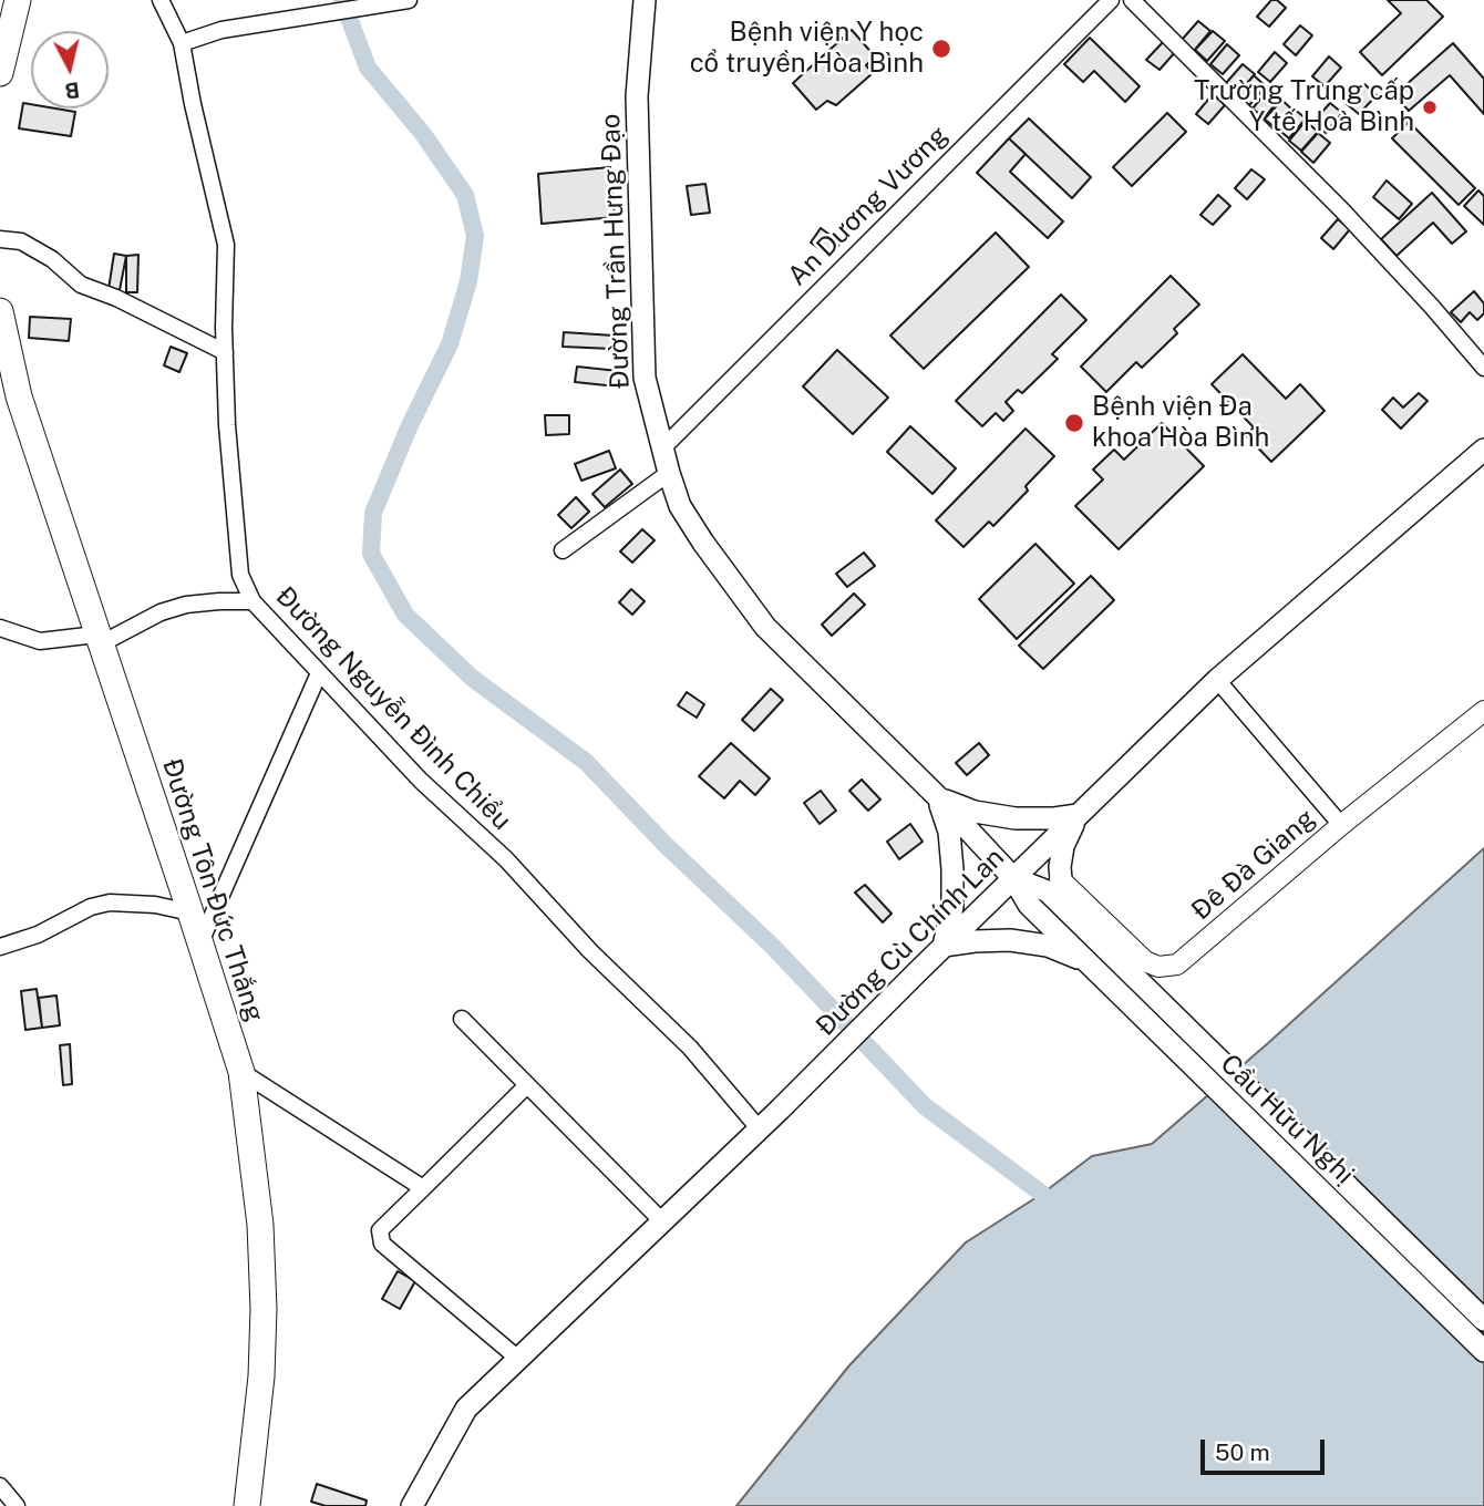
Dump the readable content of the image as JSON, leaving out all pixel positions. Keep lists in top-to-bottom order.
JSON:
{
  "streets": {
    "highway": ["Đường Tôn Đức Thắng"],
    "main road": ["Đường Trần Hưng Đạo", "Đường Cù Chính Lan", "Cầu Hữu Nghị"],
    "street": ["An Dương Vương", "Đường Nguyễn Đình Chiểu", "Đê Đà Giang"]
  },
  "crossings": [
    ["An Dương Vương", "Đường Trần Hưng Đạo"],
    ["Đường Trần Hưng Đạo", "Đường Cù Chính Lan"],
    ["Đường Trần Hưng Đạo", "Cầu Hữu Nghị"],
    ["Đường Nguyễn Đình Chiểu", "Đường Cù Chính Lan"],
    ["Đường Cù Chính Lan", "Cầu Hữu Nghị"]
  ],
  "places": ["Bệnh viện Y học cổ truyền Hòa Bình", "Trường Trung cấp Y tế Hoà Bình", "Bệnh viện Đa khoa Hòa Bình"],
  "scale_bar": "50 m",
  "north": "bottom"
}
